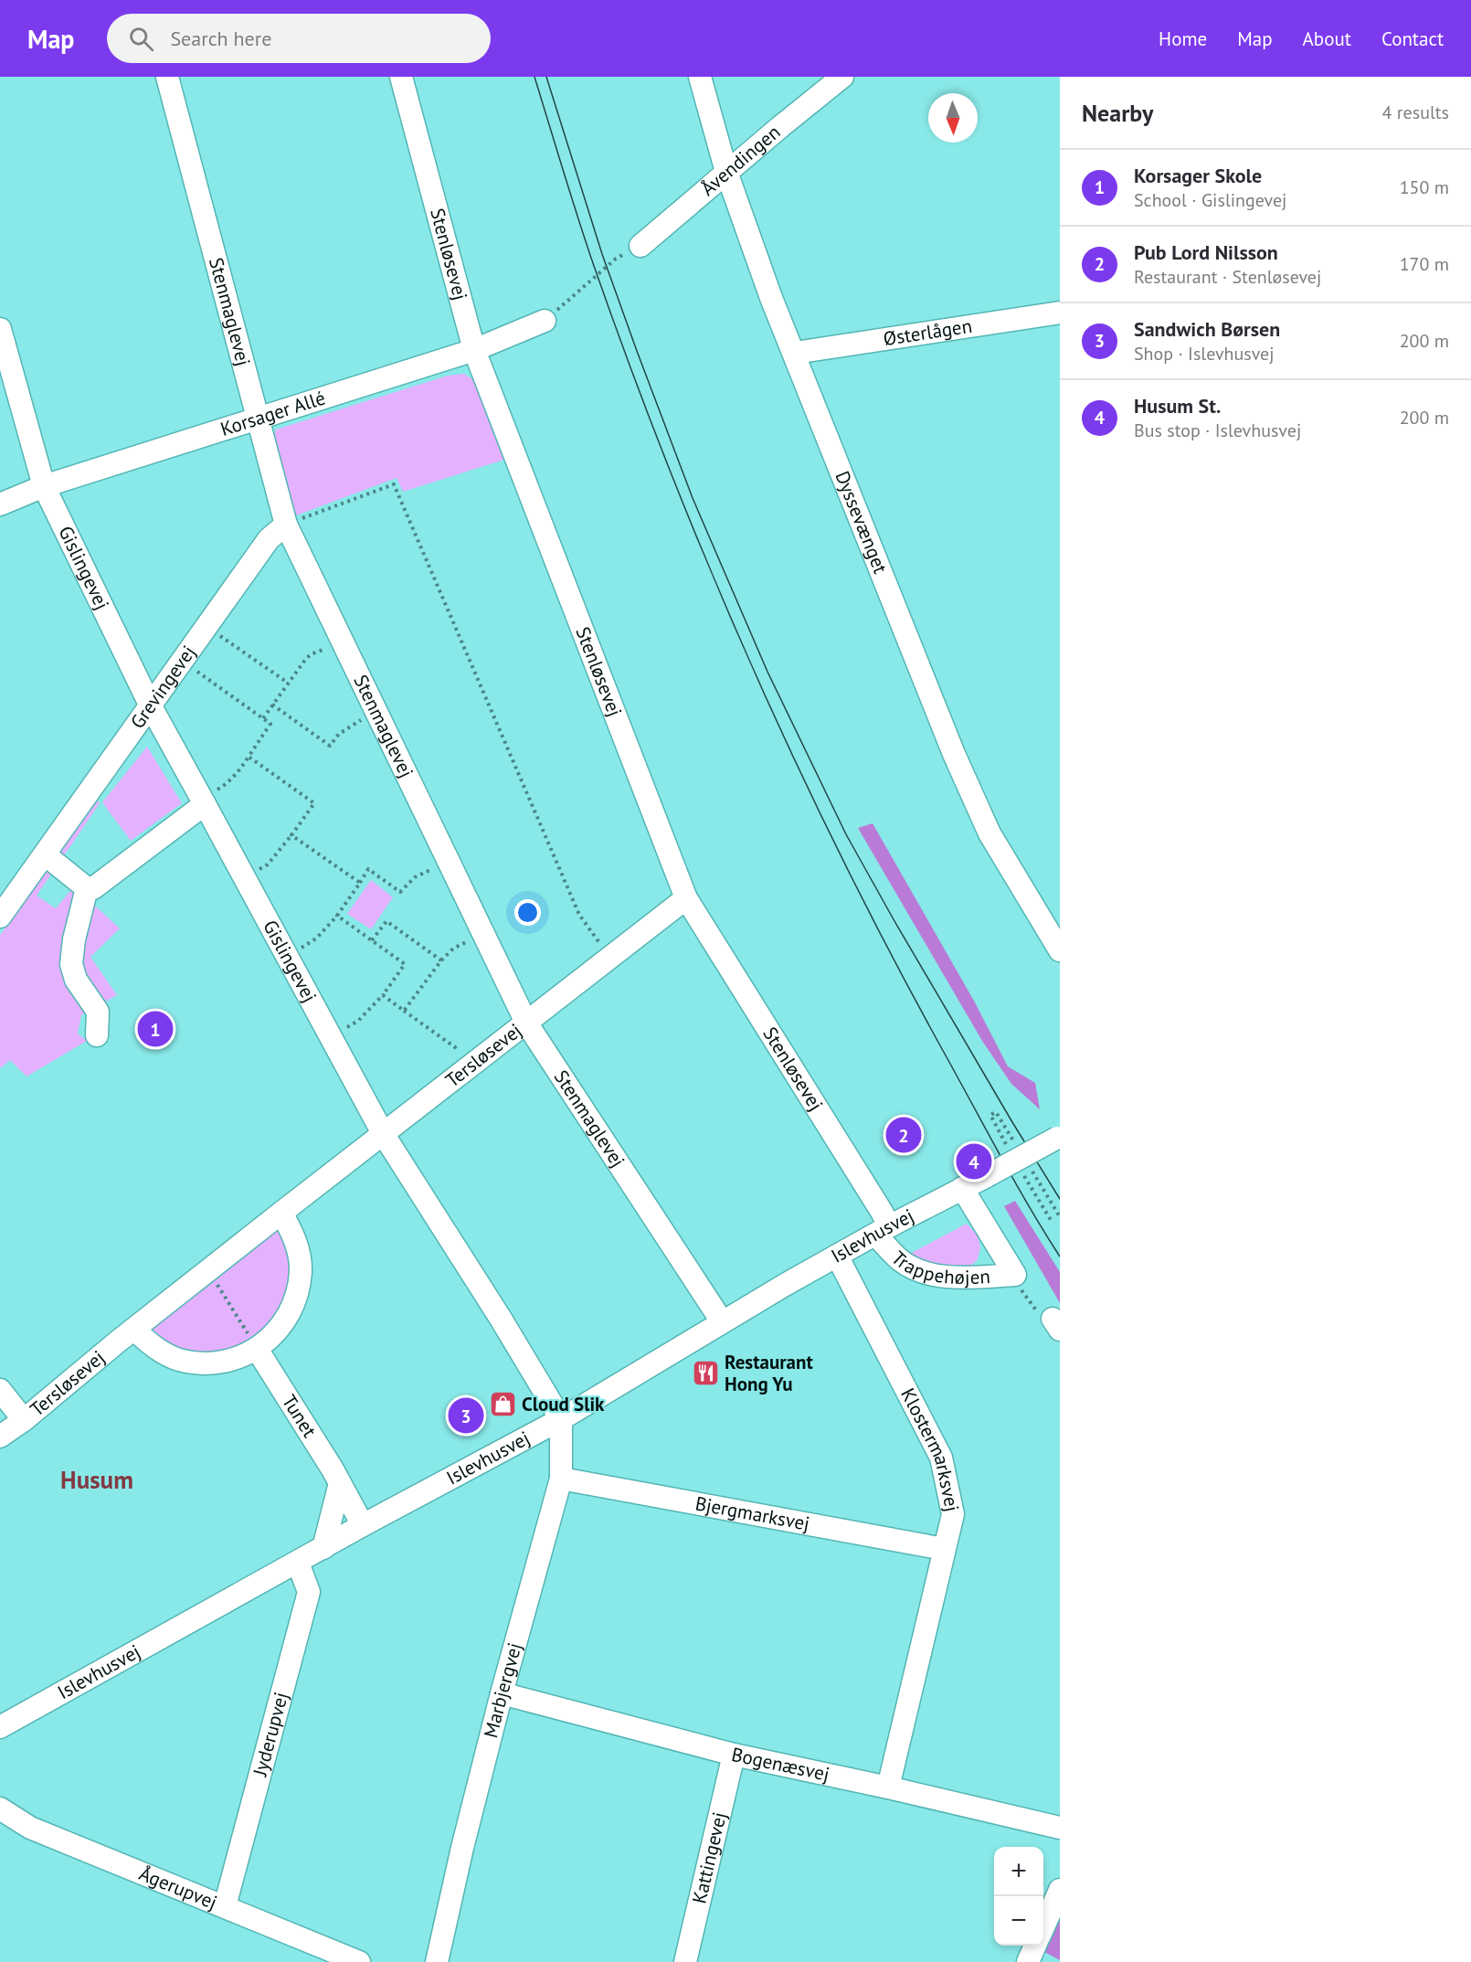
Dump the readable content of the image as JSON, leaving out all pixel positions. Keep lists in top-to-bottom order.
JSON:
{
  "streets": {
    "street": [
      "Åvendingen",
      "Stenløsevej",
      "Stenmaglevej",
      "Østerlågen",
      "Korsager Allé",
      "Dyssevænget",
      "Gislingevej",
      "Grevingevej",
      "Tersløsevej",
      "Islevhusvej",
      "Trappehøjen",
      "Tunet",
      "Klostermarksvej",
      "Bjergmarksvej",
      "Marbjergvej",
      "Jyderupvej",
      "Bogenæsvej",
      "Kattingevej",
      "Ågerupvej"
    ]
  },
  "crossings": [
    ["Åvendingen", "Dyssevænget"],
    ["Stenløsevej", "Korsager Allé"],
    ["Stenløsevej", "Tersløsevej"],
    ["Stenløsevej", "Islevhusvej"],
    ["Stenløsevej", "Trappehøjen"],
    ["Stenmaglevej", "Korsager Allé"],
    ["Stenmaglevej", "Grevingevej"],
    ["Stenmaglevej", "Tersløsevej"],
    ["Stenmaglevej", "Islevhusvej"],
    ["Østerlågen", "Dyssevænget"],
    ["Korsager Allé", "Gislingevej"],
    ["Gislingevej", "Grevingevej"],
    ["Gislingevej", "Tersløsevej"],
    ["Gislingevej", "Islevhusvej"],
    ["Gislingevej", "Marbjergvej"],
    ["Islevhusvej", "Trappehøjen"],
    ["Islevhusvej", "Tunet"],
    ["Islevhusvej", "Klostermarksvej"],
    ["Islevhusvej", "Marbjergvej"],
    ["Islevhusvej", "Jyderupvej"],
    ["Klostermarksvej", "Bjergmarksvej"],
    ["Klostermarksvej", "Bogenæsvej"],
    ["Bjergmarksvej", "Marbjergvej"],
    ["Marbjergvej", "Bogenæsvej"],
    ["Jyderupvej", "Ågerupvej"],
    ["Bogenæsvej", "Kattingevej"]
  ],
  "districts": ["Husum"],
  "places": {
    "restaurant": ["Restaurant Hong Yu"],
    "shop": ["Cloud Slik"]
  },
  "north": "bottom",
  "page": {
    "header": "Map",
    "search": "Search here",
    "nav": [
      "Home",
      "Map",
      "About",
      "Contact"
    ],
    "heading": ["Nearby", "4 results"],
    "list": [
      {
        "mark": "1",
        "name": "Korsager Skole",
        "note": "School · Gislingevej",
        "value": "150 m"
      },
      {
        "mark": "2",
        "name": "Pub Lord Nilsson",
        "note": "Restaurant · Stenløsevej",
        "value": "170 m"
      },
      {
        "mark": "3",
        "name": "Sandwich Børsen",
        "note": "Shop · Islevhusvej",
        "value": "200 m"
      },
      {
        "mark": "4",
        "name": "Husum St.",
        "note": "Bus stop · Islevhusvej",
        "value": "200 m"
      }
    ],
    "pins": [
      "1",
      "2",
      "4",
      "3"
    ],
    "map_buttons": ["+", "−"]
  }
}
